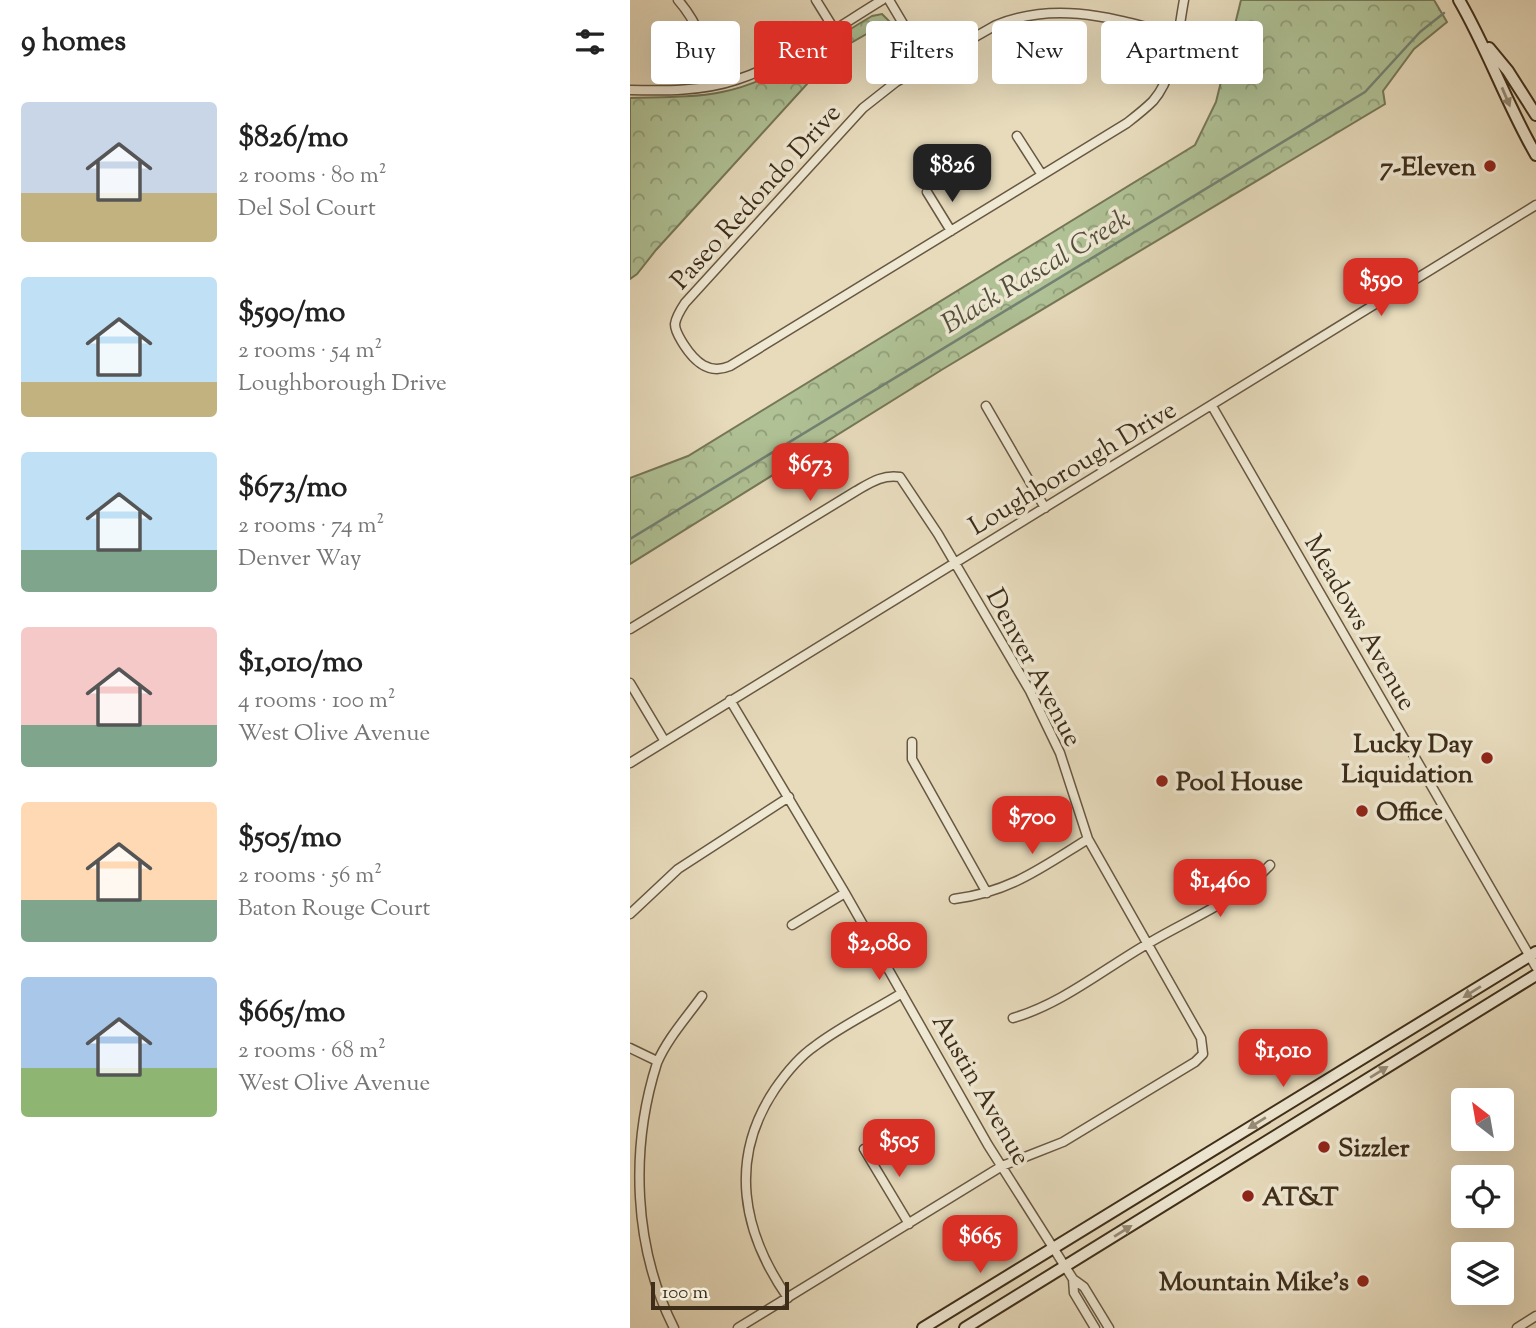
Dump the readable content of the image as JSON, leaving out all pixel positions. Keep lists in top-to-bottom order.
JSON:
{
  "streets": {
    "street": [
      "Paseo Redondo Drive",
      "Loughborough Drive",
      "Meadows Avenue",
      "Denver Avenue",
      "Austin Avenue"
    ]
  },
  "crossings": [
    ["Loughborough Drive", "Meadows Avenue"],
    ["Loughborough Drive", "Denver Avenue"],
    ["Loughborough Drive", "Austin Avenue"],
    ["Denver Avenue", "Austin Avenue"]
  ],
  "water": ["Black Rascal Creek"],
  "places": [
    "7-Eleven",
    "Lucky Day Liquidation",
    "Pool House",
    "Office",
    "Sizzler",
    "AT&T",
    "Mountain Mike's"
  ],
  "scale_bar": "100 m",
  "north": "top left",
  "page": {
    "heading": "9 homes",
    "chip": [
      "Buy",
      "Rent",
      "Filters",
      "New",
      "Apartment"
    ],
    "list": [
      {
        "name": "$826/mo",
        "note": "2 rooms · 80 m² · Del Sol Court"
      },
      {
        "name": "$590/mo",
        "note": "2 rooms · 54 m² · Loughborough Drive"
      },
      {
        "name": "$673/mo",
        "note": "2 rooms · 74 m² · Denver Way"
      },
      {
        "name": "$1,010/mo",
        "note": "4 rooms · 100 m² · West Olive Avenue"
      },
      {
        "name": "$505/mo",
        "note": "2 rooms · 56 m² · Baton Rouge Court"
      },
      {
        "name": "$665/mo",
        "note": "2 rooms · 68 m² · West Olive Avenue"
      }
    ],
    "price": [
      "$826",
      "$590",
      "$673",
      "$700",
      "$1,460",
      "$2,080",
      "$1,010",
      "$505",
      "$665"
    ],
    "scale": "100 m"
  }
}
